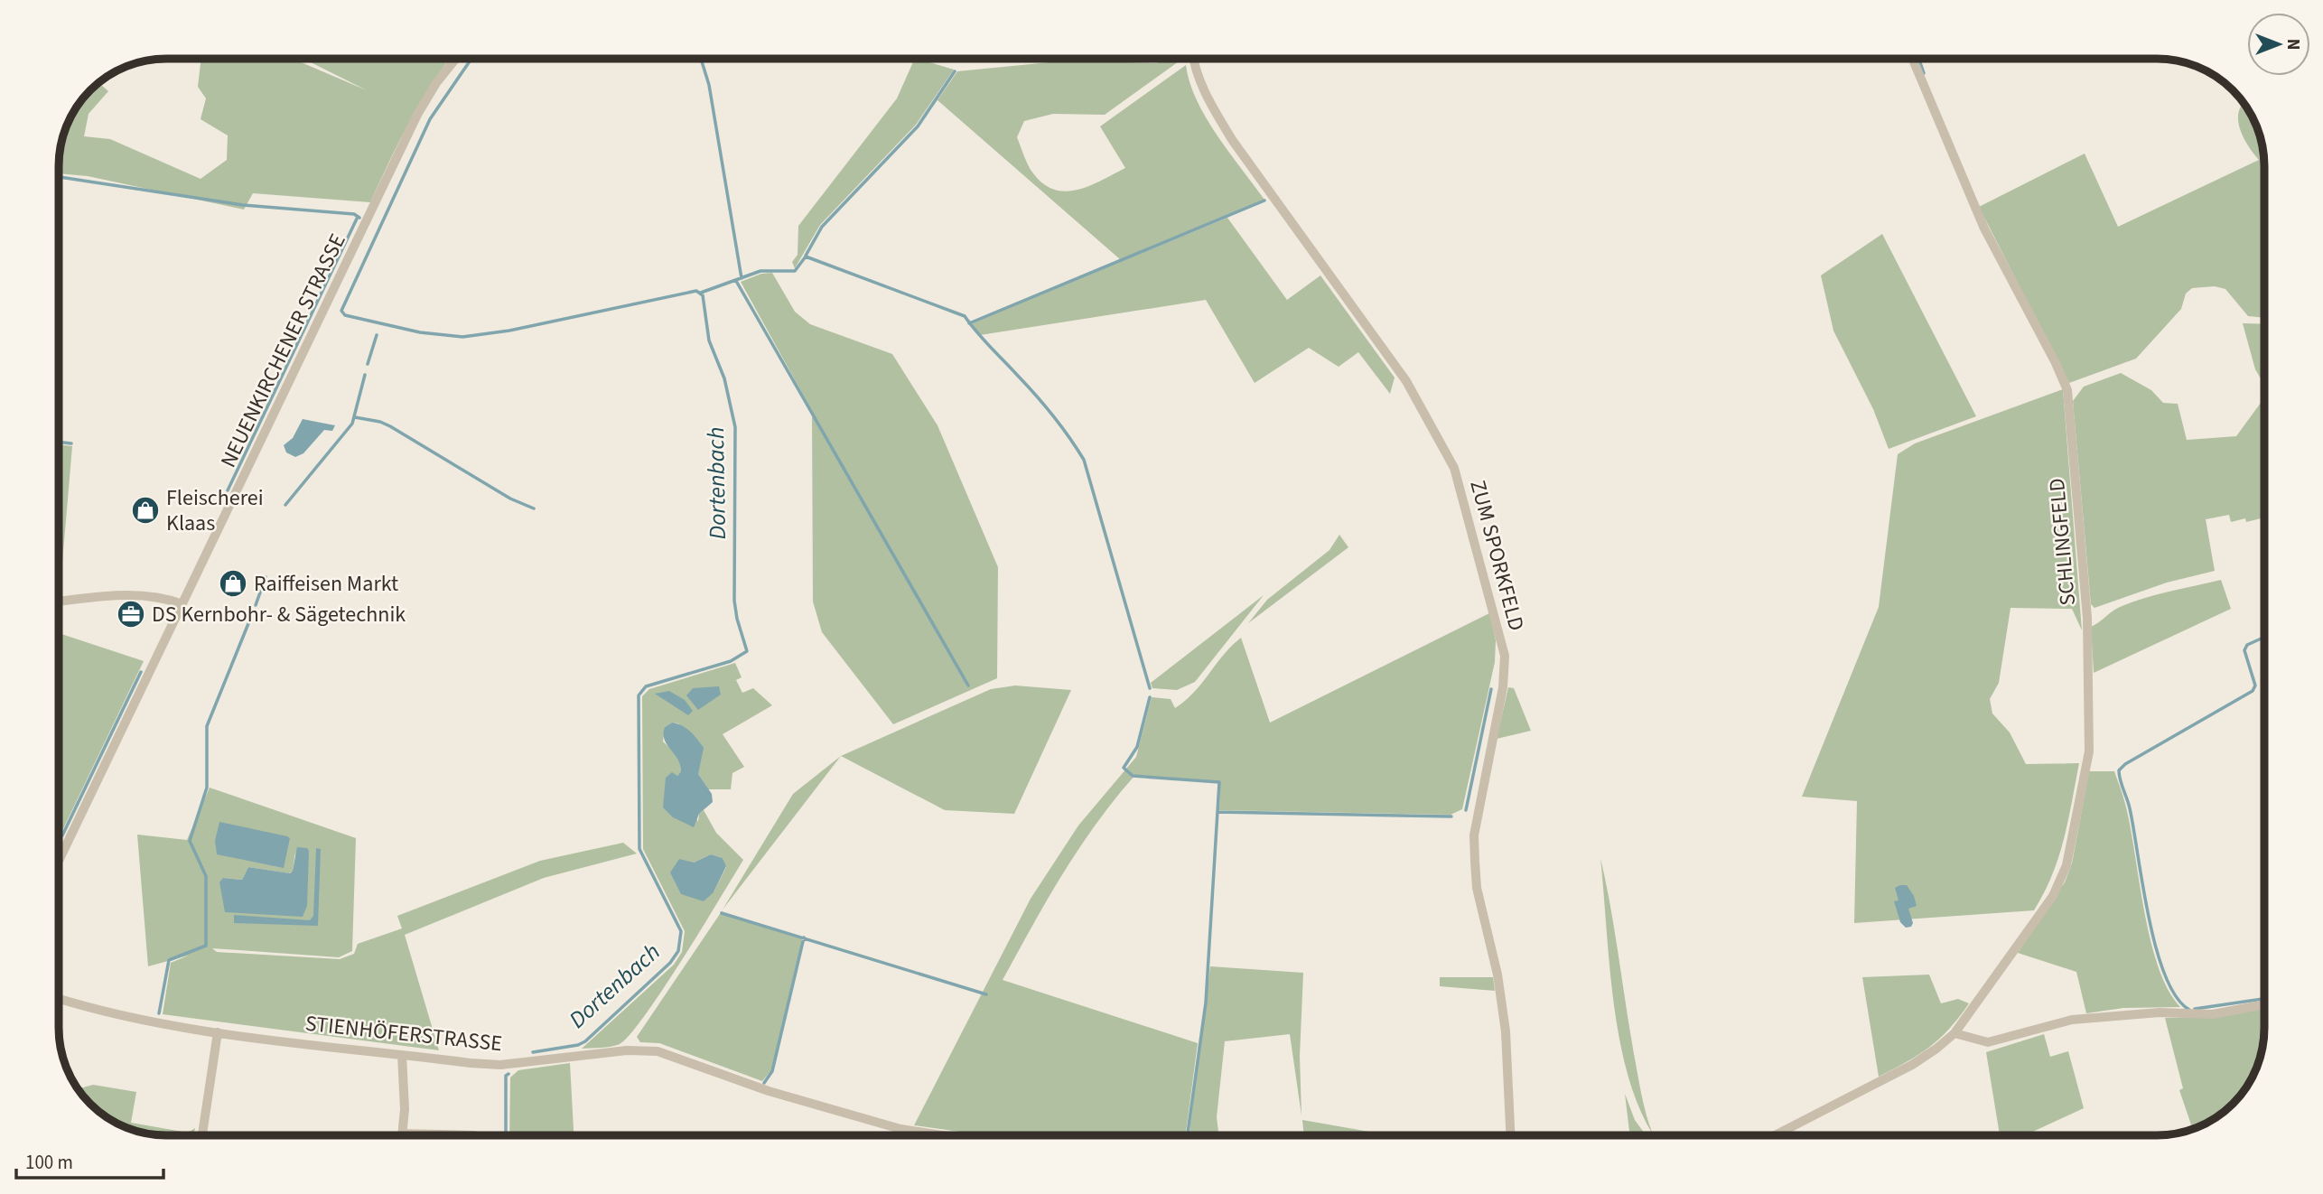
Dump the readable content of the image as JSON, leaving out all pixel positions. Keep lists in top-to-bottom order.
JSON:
{
  "streets": {
    "street": [
      "NEUENKIRCHENER STRASSE",
      "SCHLINGFELD",
      "ZUM SPORKFELD",
      "STIENHÖFERSTRASSE"
    ]
  },
  "water": ["Dortenbach"],
  "places": {
    "shop": ["Fleischerei Klaas", "Raiffeisen Markt"],
    "office": ["DS Kernbohr- & Sägetechnik"]
  },
  "scale_bar": "100 m",
  "north": "right"
}
